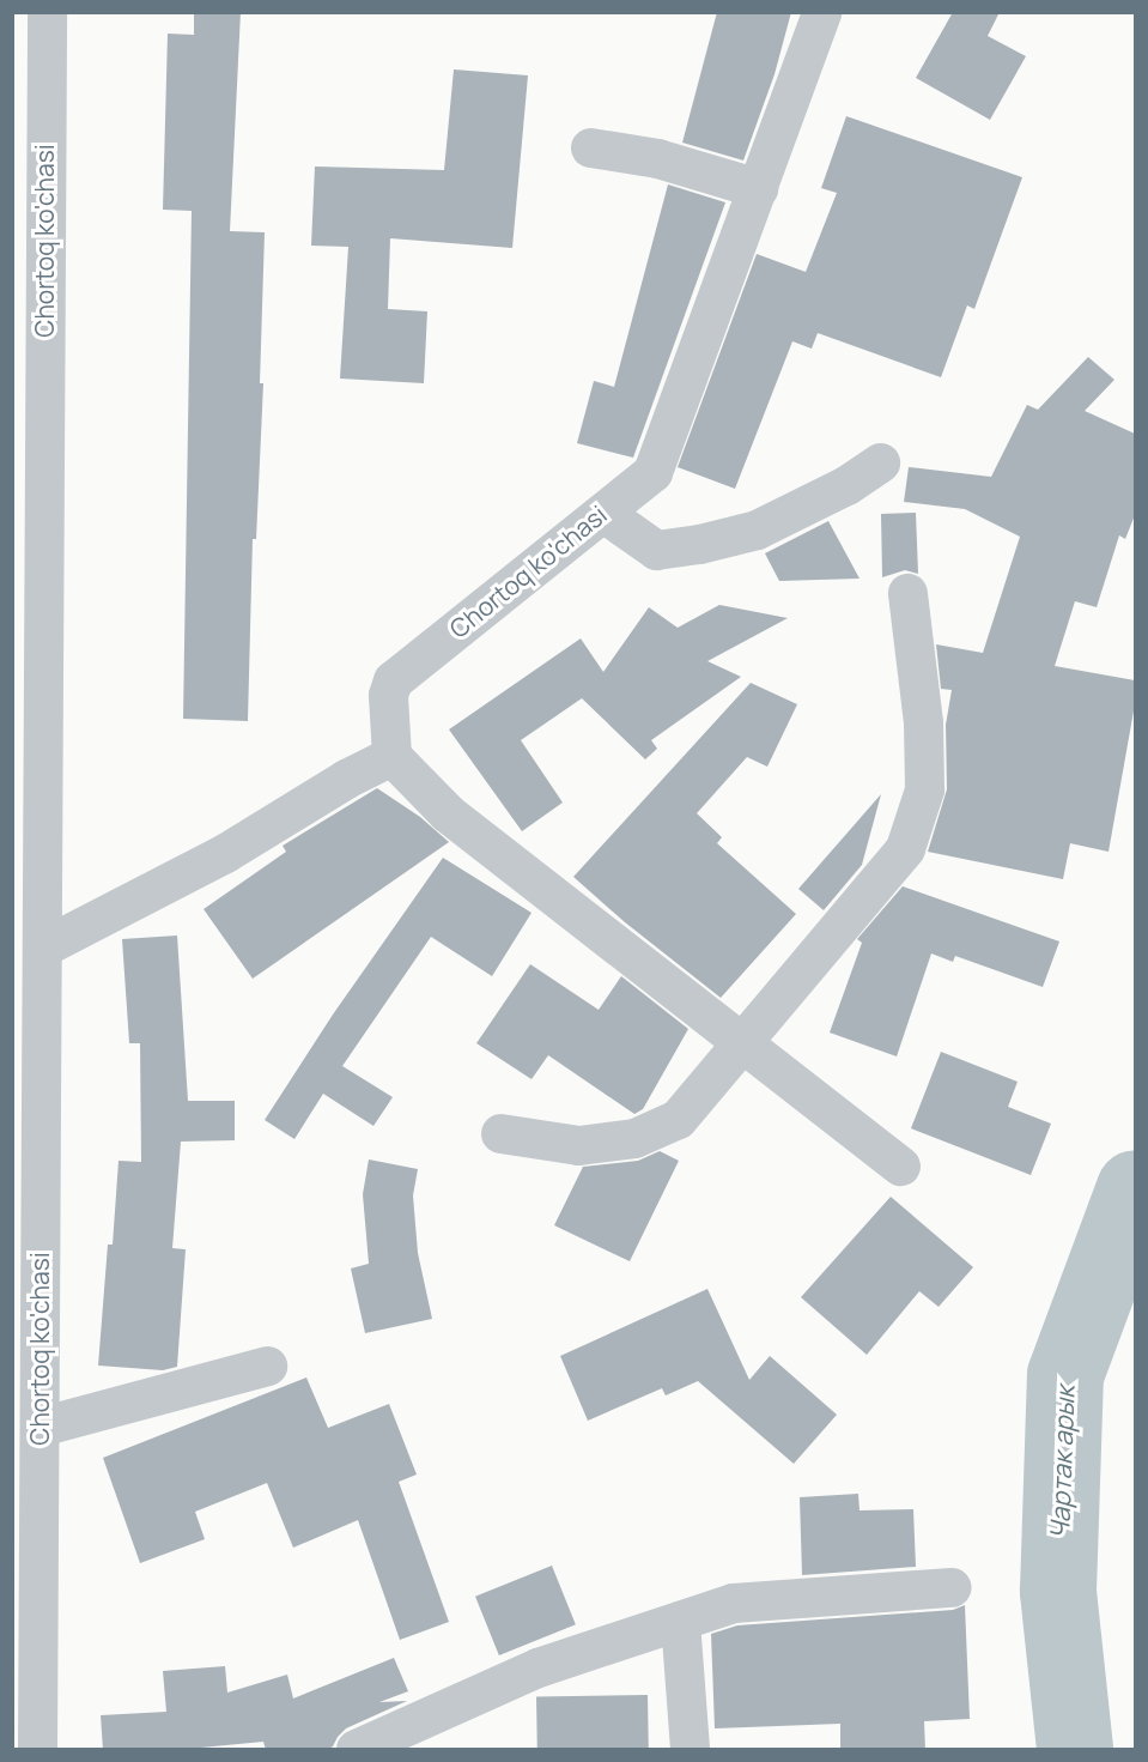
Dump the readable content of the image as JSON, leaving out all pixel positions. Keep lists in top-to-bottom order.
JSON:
{
  "streets": {
    "street": ["Chortoq ko'chasi"]
  },
  "water": ["Чартак арык"]
}
